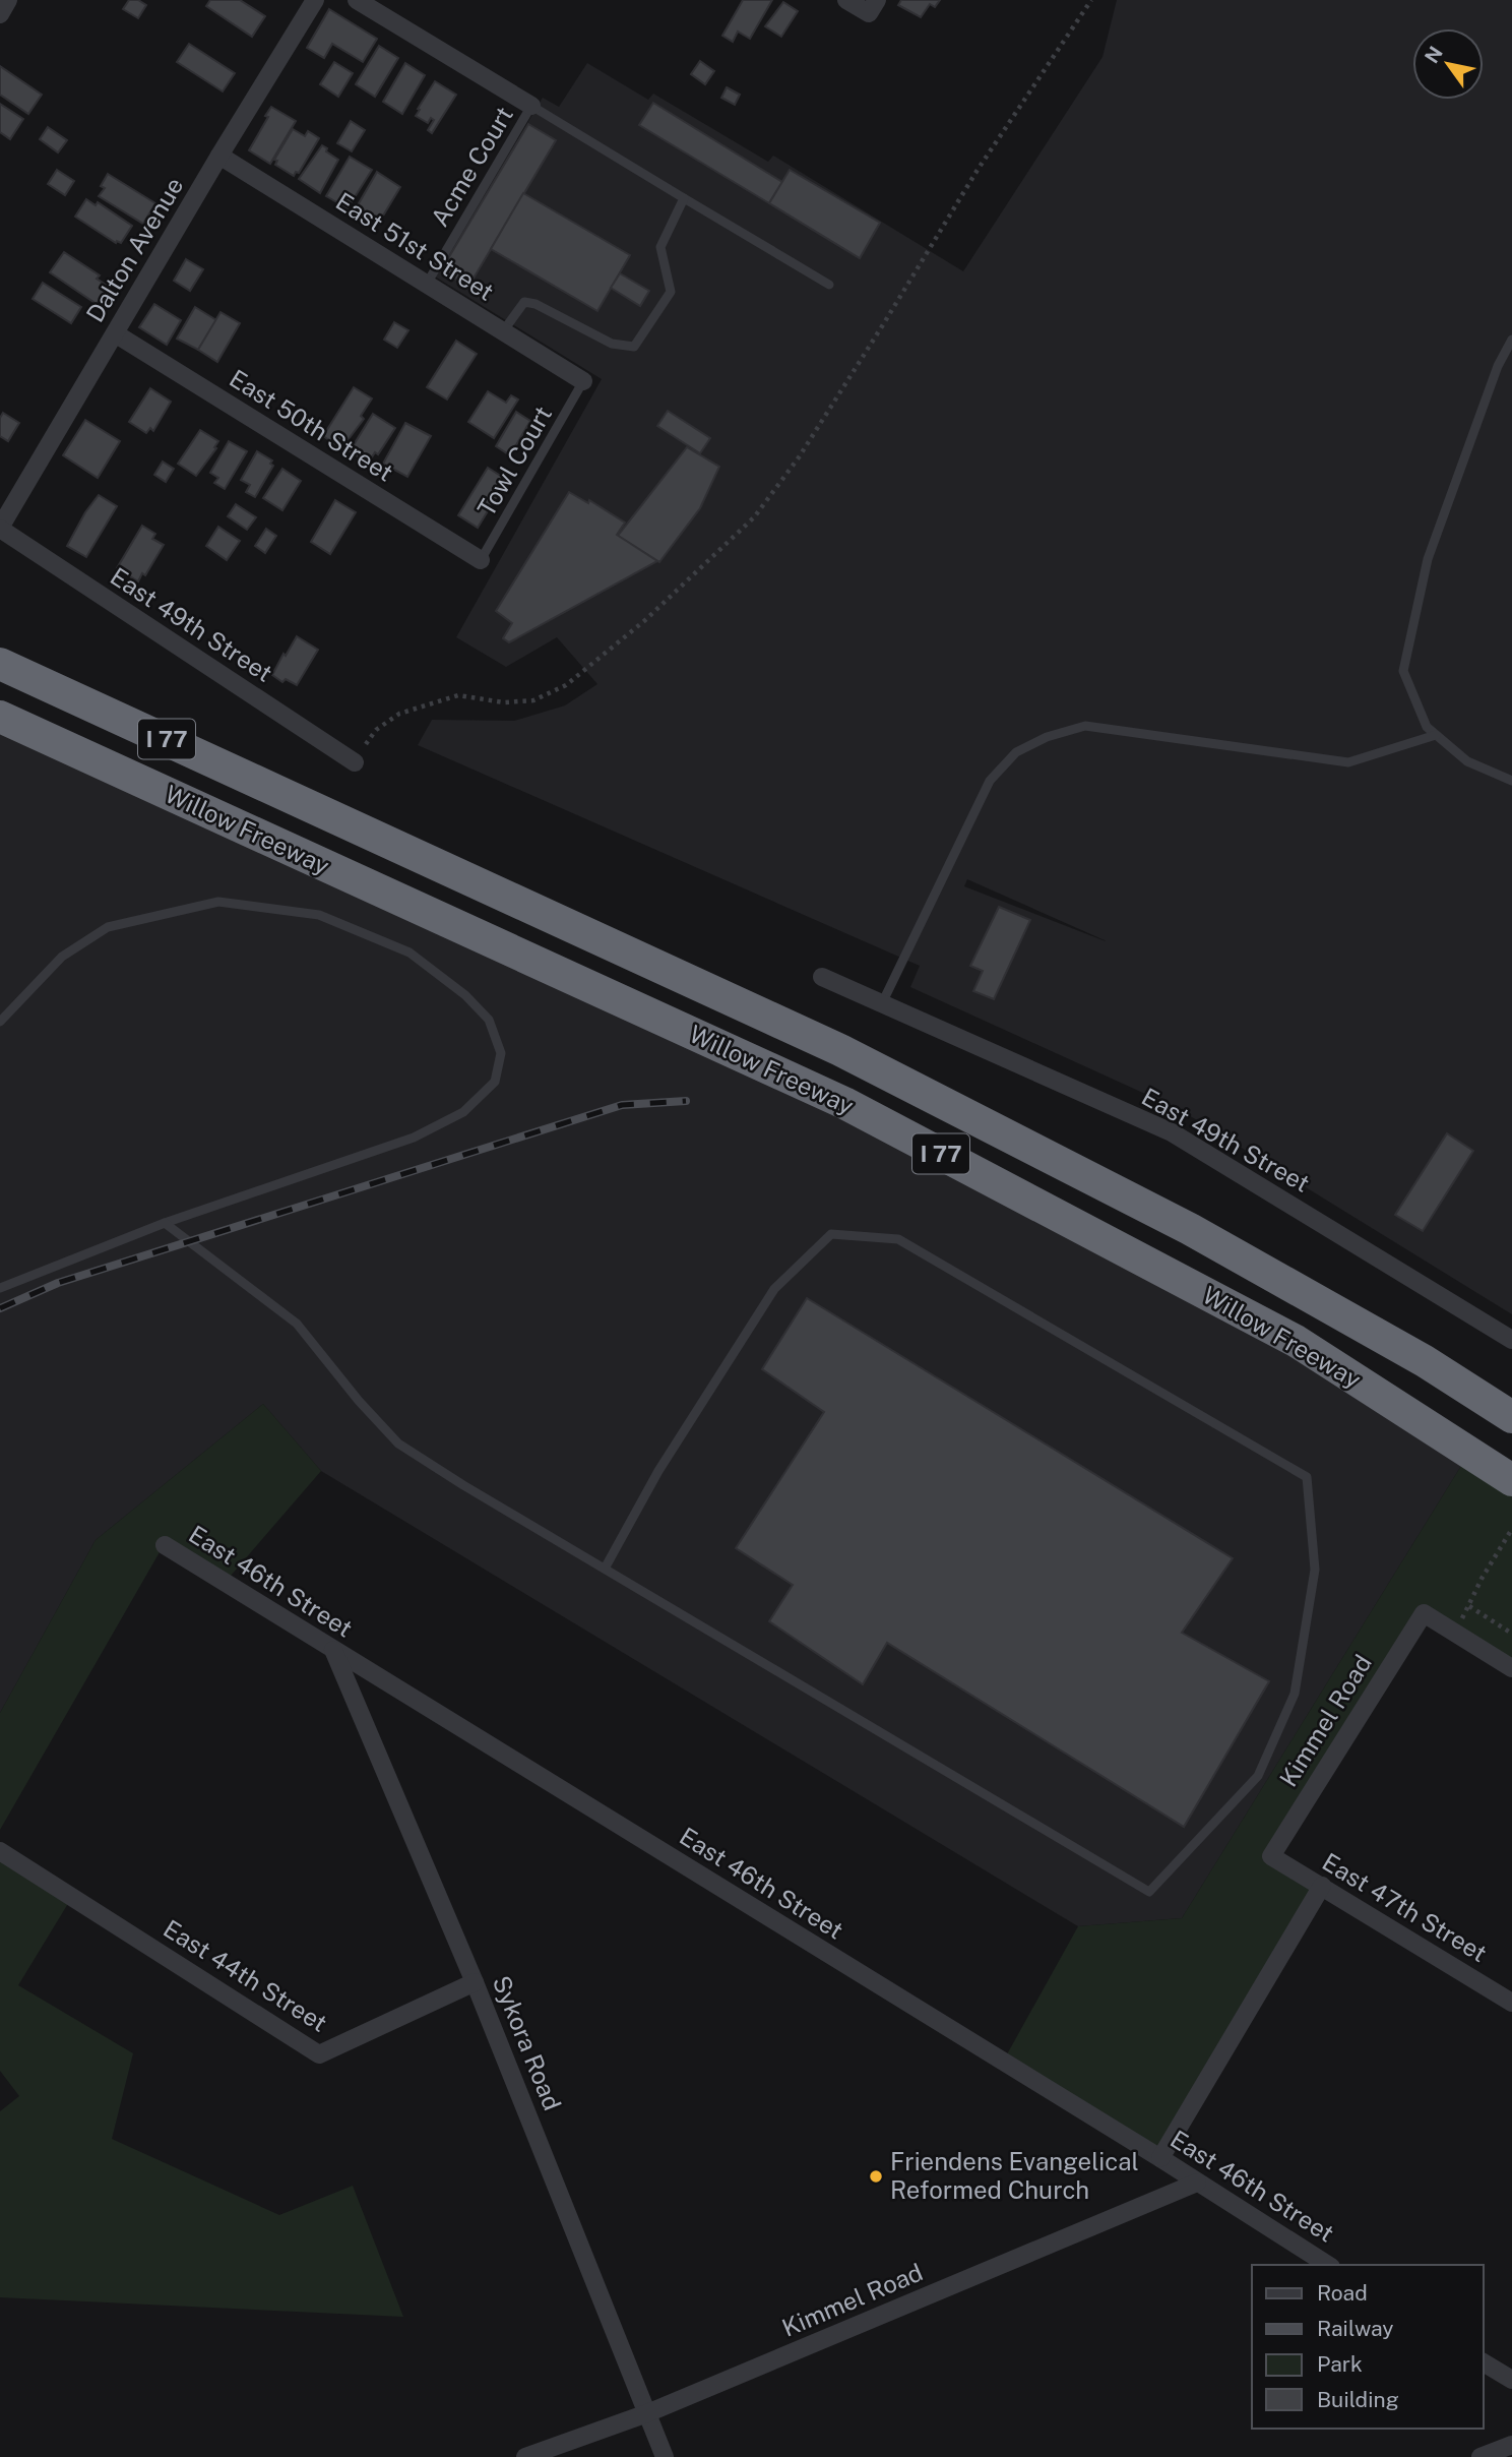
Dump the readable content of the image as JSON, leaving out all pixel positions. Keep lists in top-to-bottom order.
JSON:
{
  "streets": {
    "highway": ["I 77", "Willow Freeway"],
    "street": [
      "East 51st Street",
      "Dalton Avenue",
      "East 50th Street",
      "East 49th Street",
      "East 46th Street",
      "Kimmel Road",
      "East 47th Street",
      "East 44th Street",
      "Sykora Road"
    ],
    "lane": ["Acme Court", "Towl Court"]
  },
  "crossings": [
    ["Acme Court", "East 51st Street"],
    ["East 51st Street", "Dalton Avenue"],
    ["East 51st Street", "Towl Court"],
    ["Dalton Avenue", "East 50th Street"],
    ["Dalton Avenue", "East 49th Street"],
    ["East 50th Street", "Towl Court"],
    ["East 46th Street", "Kimmel Road"],
    ["East 46th Street", "Sykora Road"],
    ["Kimmel Road", "East 47th Street"],
    ["Kimmel Road", "Sykora Road"],
    ["East 44th Street", "Sykora Road"]
  ],
  "places": ["Friendens Evangelical Reformed Church"],
  "legend": [
    "Road",
    "Railway",
    "Park",
    "Building"
  ],
  "north": "top left"
}
